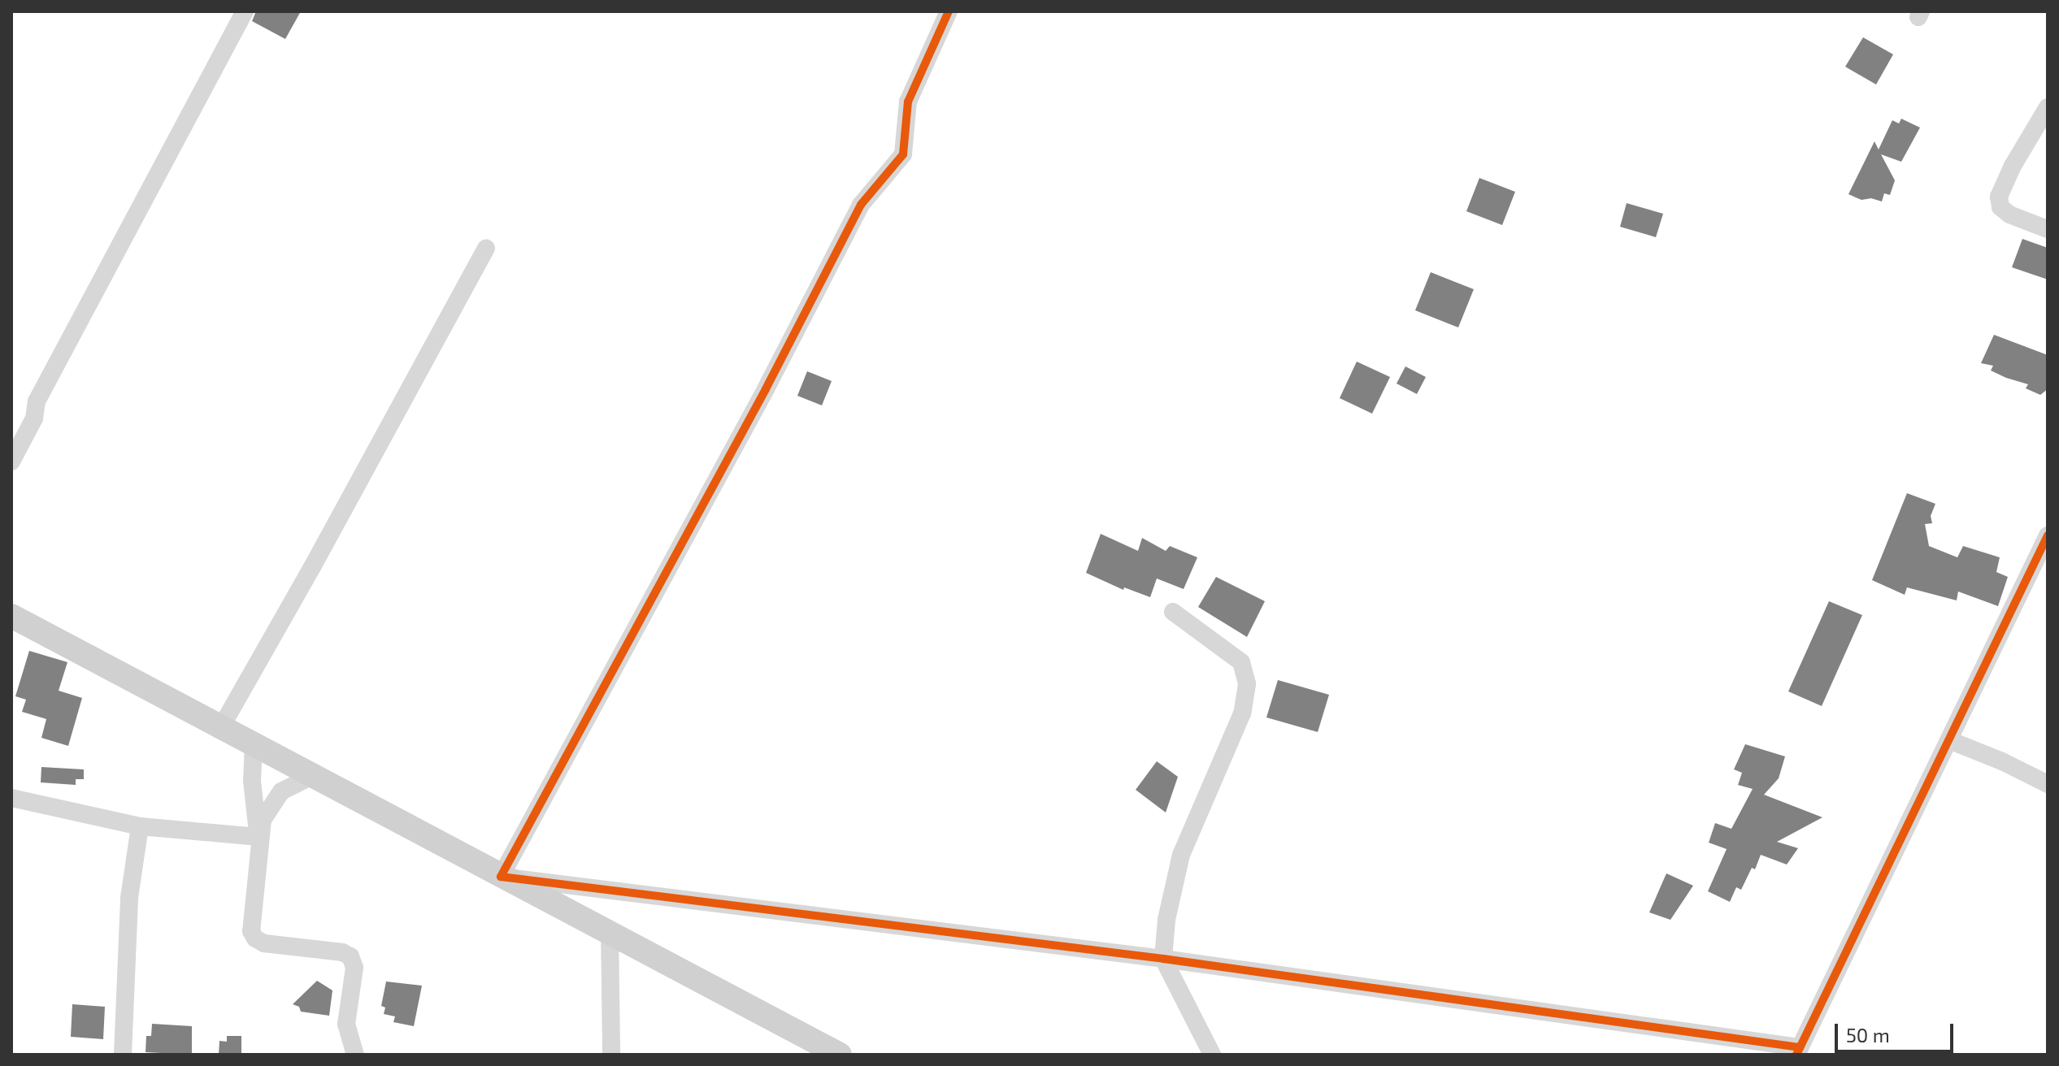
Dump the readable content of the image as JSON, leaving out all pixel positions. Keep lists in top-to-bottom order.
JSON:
{
  "scale_bar": "50 m"
}
